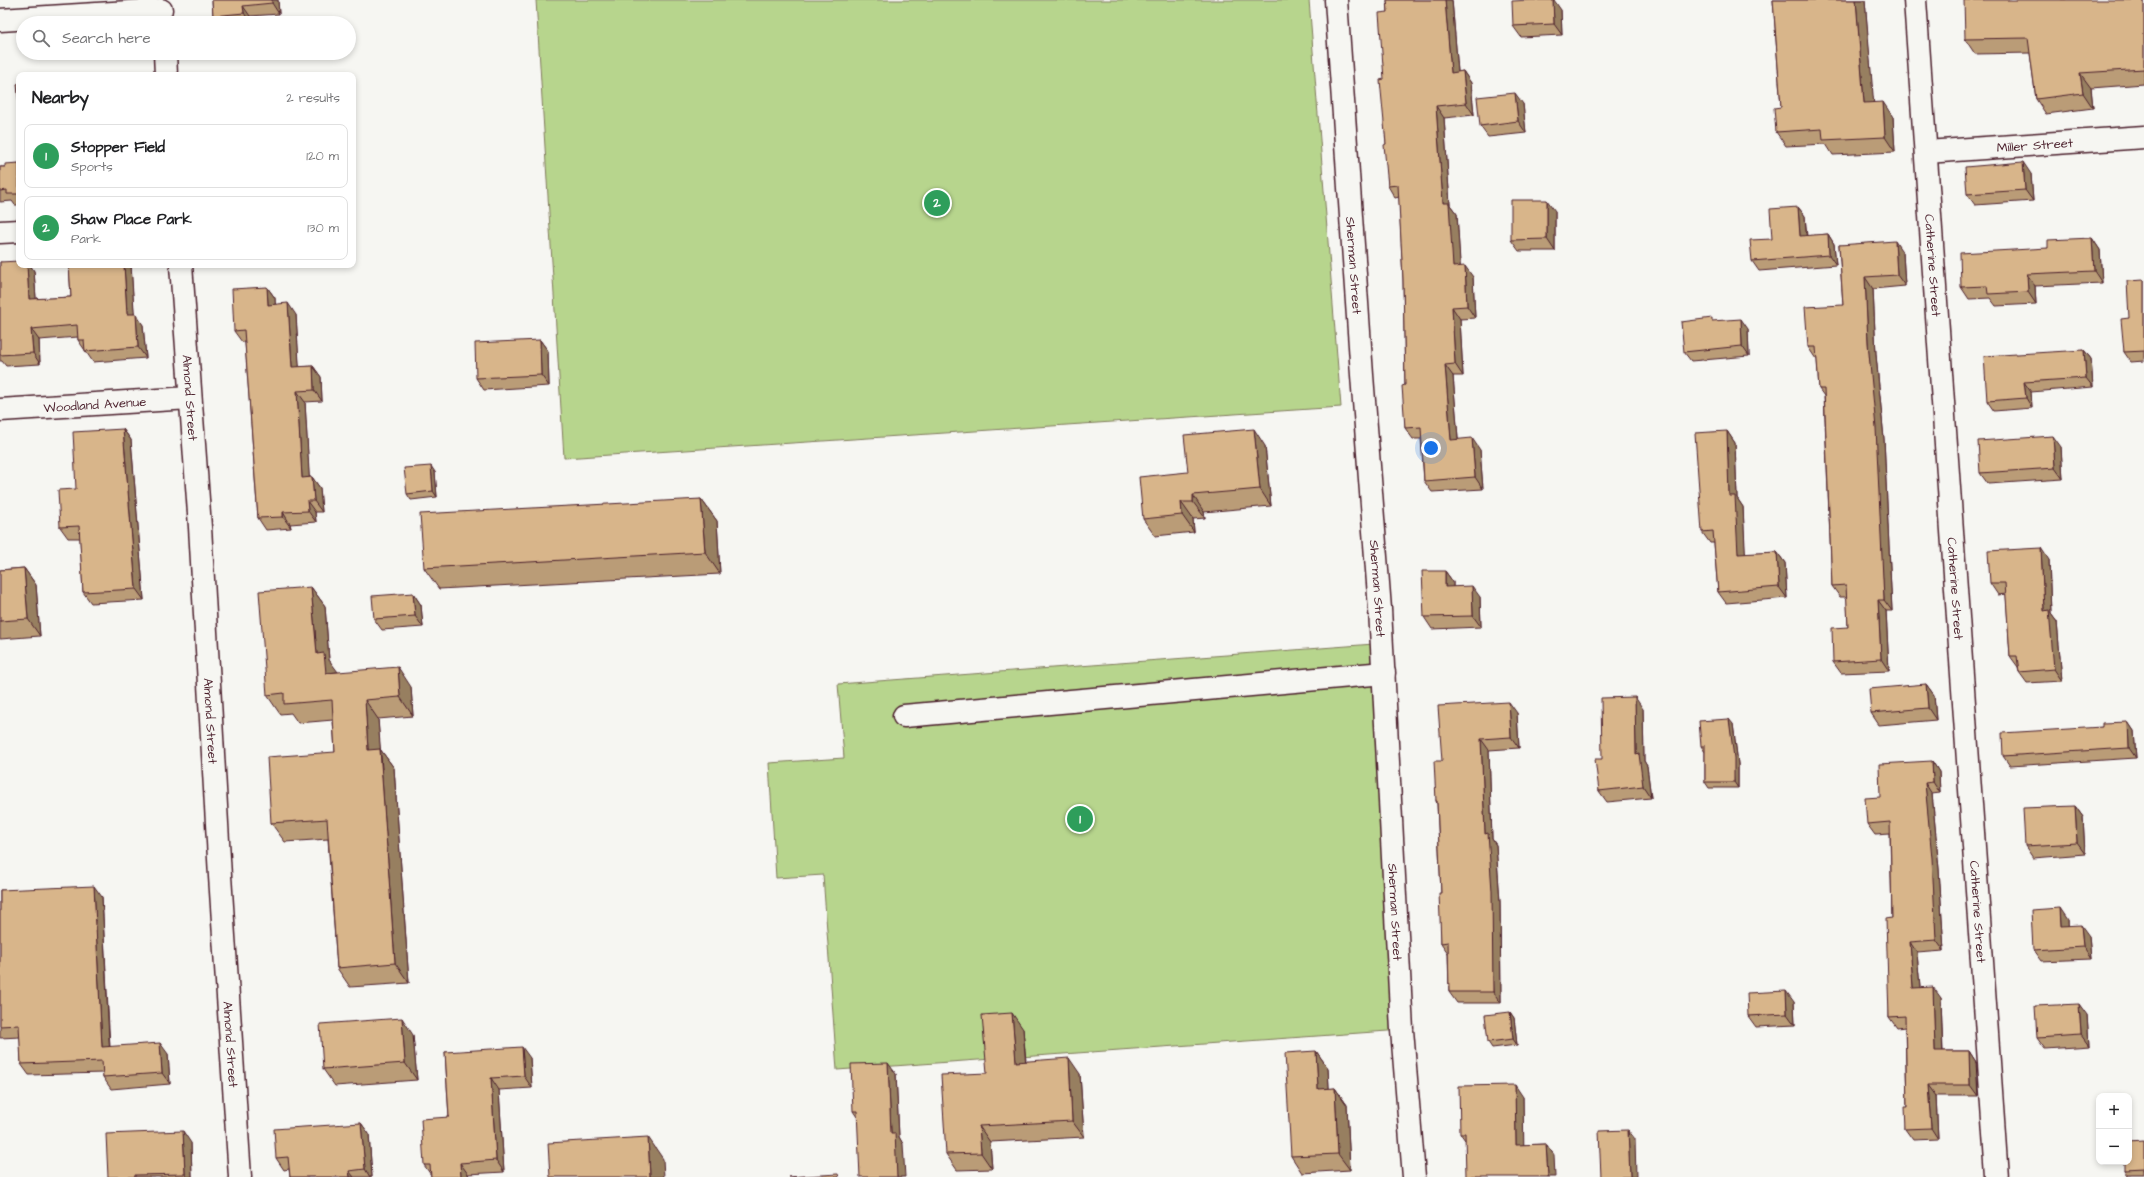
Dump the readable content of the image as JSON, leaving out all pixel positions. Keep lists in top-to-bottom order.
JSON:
{
  "streets": {
    "street": [
      "Miller Street",
      "Sherman Street",
      "Catherine Street",
      "Almond Street",
      "Woodland Avenue"
    ]
  },
  "crossings": [
    ["Miller Street", "Catherine Street"],
    ["Almond Street", "Woodland Avenue"]
  ],
  "page": {
    "search": "Search here",
    "heading": ["Nearby", "2 results"],
    "list": [
      {
        "mark": "1",
        "name": "Stopper Field",
        "note": "Sports",
        "value": "120 m"
      },
      {
        "mark": "2",
        "name": "Shaw Place Park",
        "note": "Park",
        "value": "130 m"
      }
    ],
    "pins": ["2", "1"],
    "map_buttons": ["+", "−"]
  }
}
